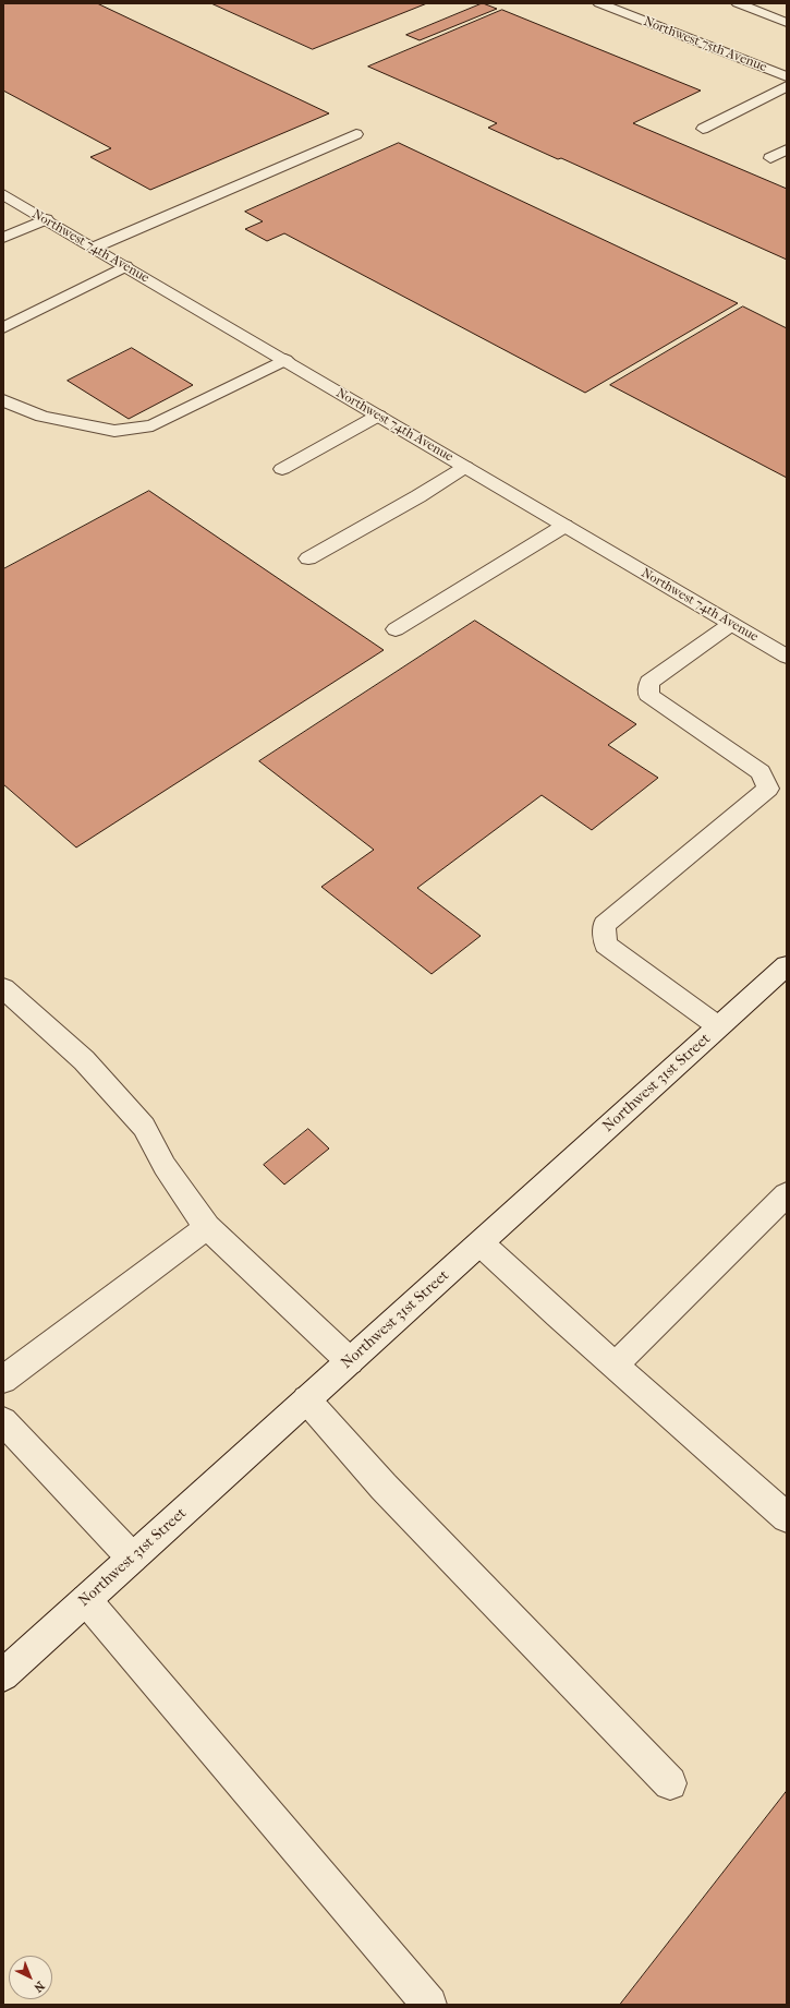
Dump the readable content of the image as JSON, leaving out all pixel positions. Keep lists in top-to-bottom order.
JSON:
{
  "streets": {
    "street": ["Northwest 75th Avenue", "Northwest 74th Avenue", "Northwest 31st Street"]
  },
  "north": "bottom right"
}
